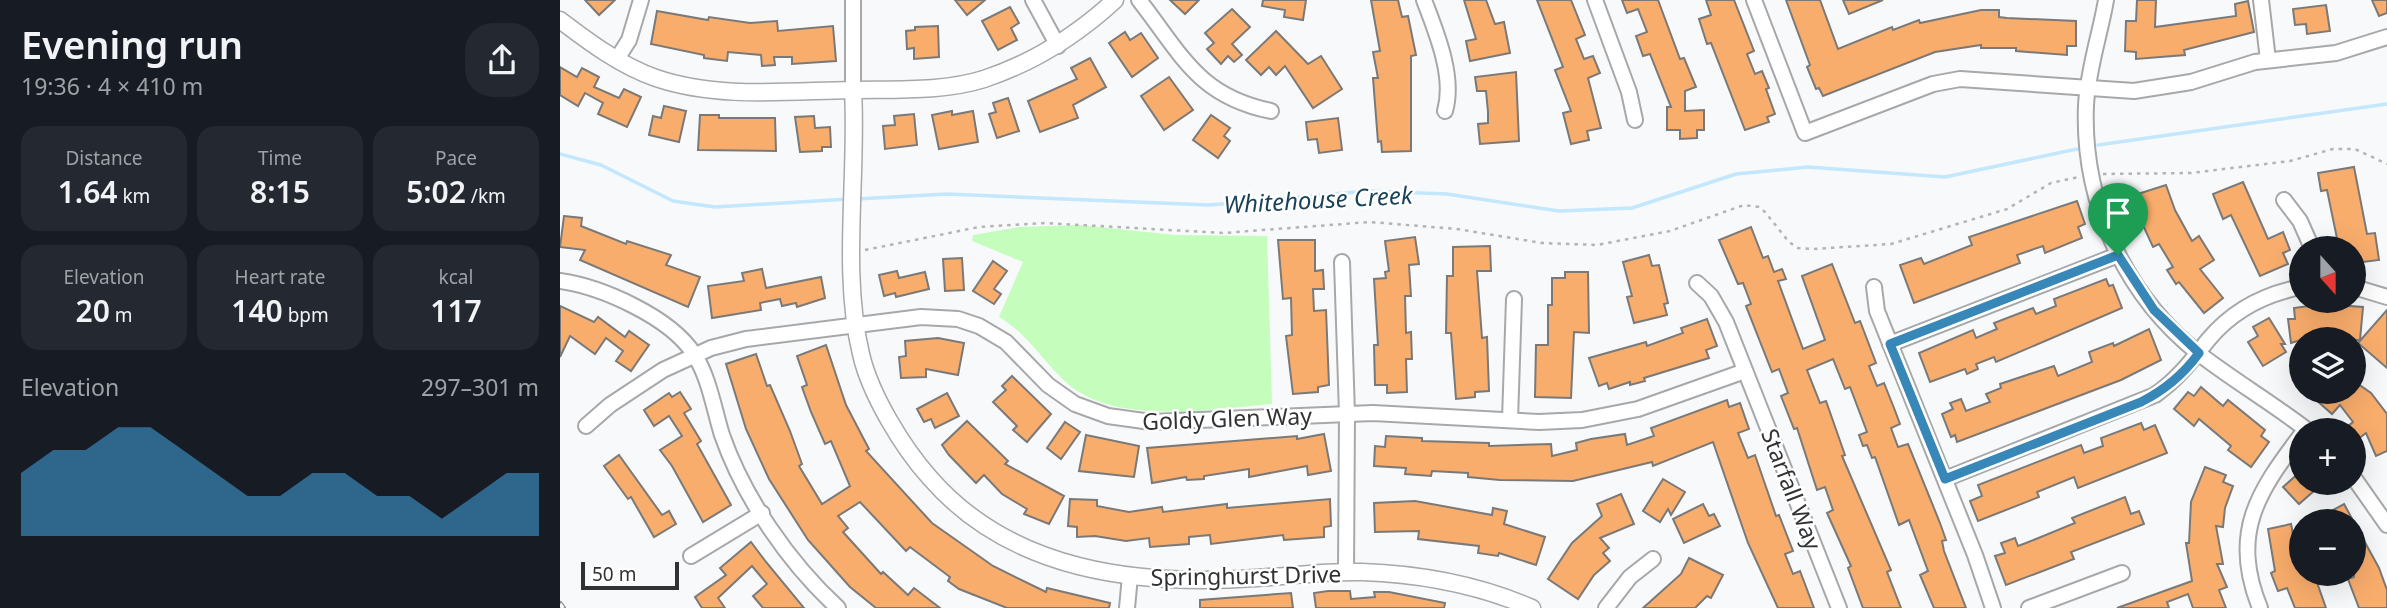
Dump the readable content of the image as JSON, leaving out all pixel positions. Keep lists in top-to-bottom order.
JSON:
{
  "streets": {
    "street": ["Goldy Glen Way", "Starfall Way", "Springhurst Drive"]
  },
  "crossings": [
    ["Goldy Glen Way", "Starfall Way"],
    ["Goldy Glen Way", "Springhurst Drive"]
  ],
  "water": ["Whitehouse Creek"],
  "scale_bar": "50 m",
  "north": "bottom",
  "page": {
    "heading": ["Evening run", "19:36 · 4 × 410 m"],
    "stats": [
      ["Distance", "1.64 km"],
      ["Time", "8:15"],
      ["Pace", "5:02 /km"],
      ["Elevation", "20 m"],
      ["Heart rate", "140 bpm"],
      ["kcal", "117"]
    ],
    "map_buttons": ["+", "−"],
    "chart": ["Elevation", "297–301 m"],
    "scale": "50 m"
  }
}
